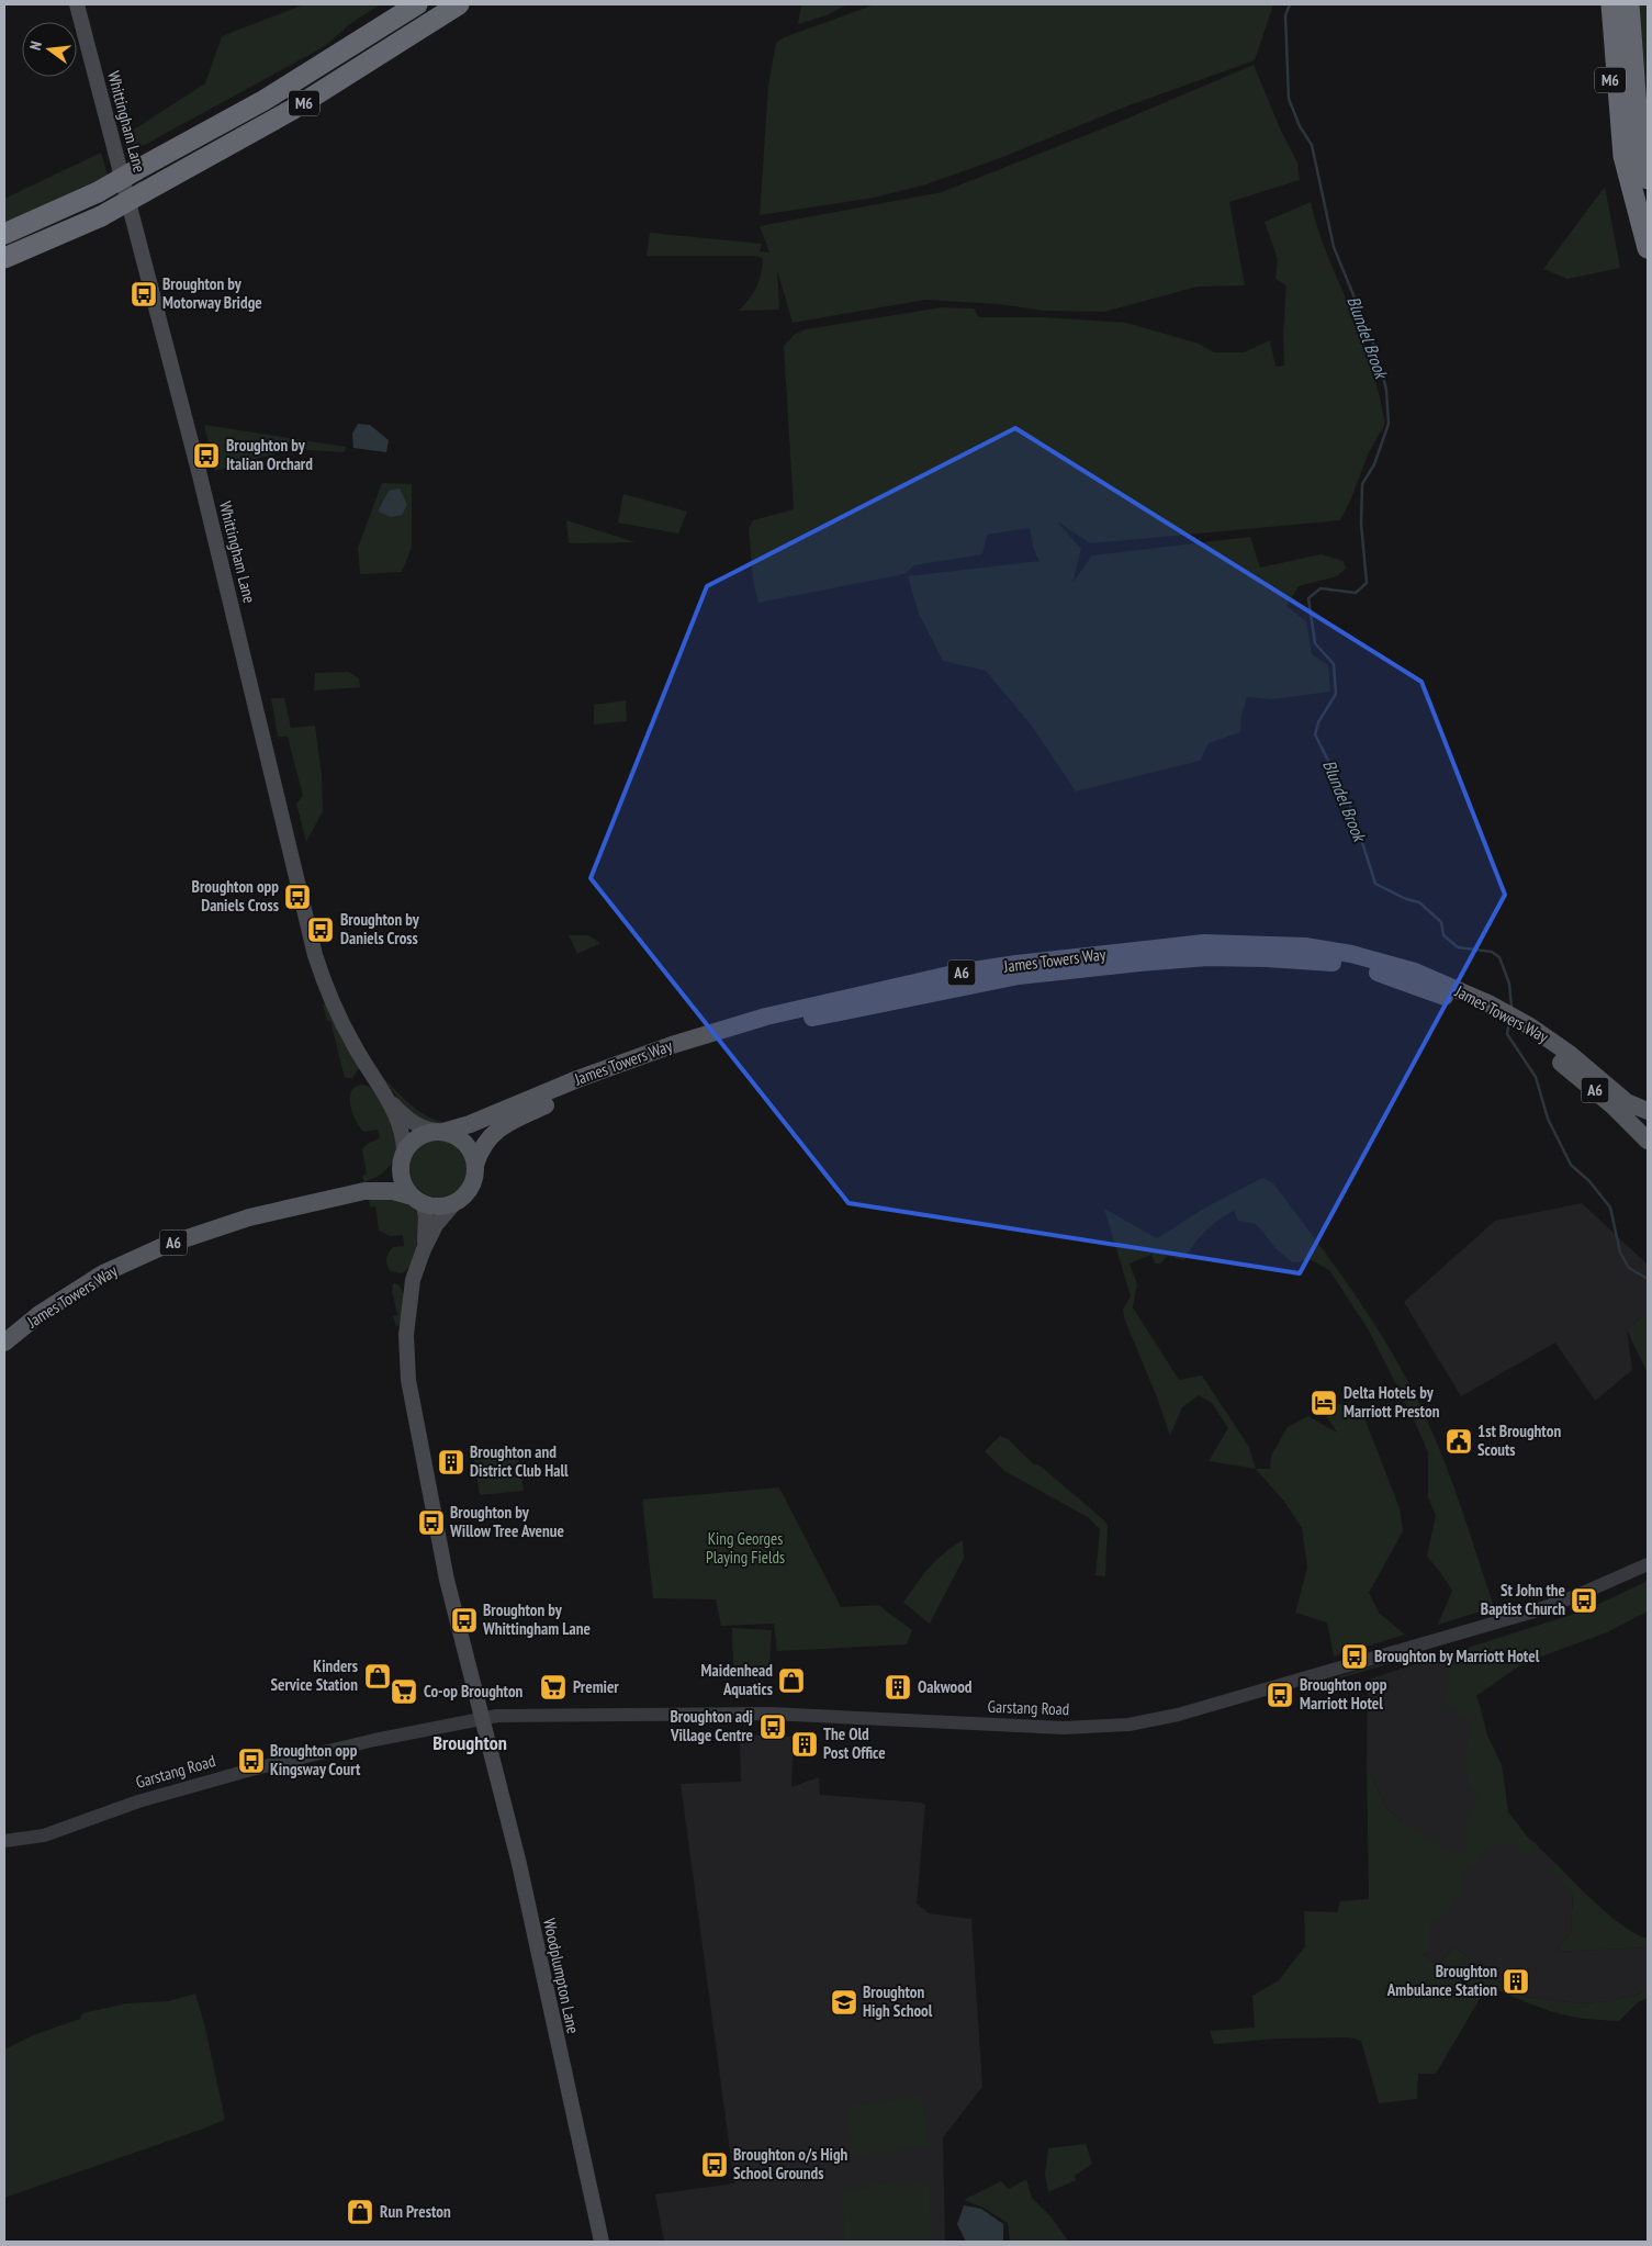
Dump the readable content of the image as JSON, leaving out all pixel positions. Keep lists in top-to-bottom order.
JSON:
{
  "streets": {
    "highway": ["M6"],
    "main road": [
      "Whittingham Lane",
      "James Towers Way",
      "A6",
      "Woodplumpton Lane"
    ],
    "street": ["Garstang Road"]
  },
  "crossings": [
    ["Whittingham Lane", "James Towers Way"],
    ["Garstang Road", "Woodplumpton Lane"]
  ],
  "districts": ["Broughton"],
  "water": ["Blundel Brook"],
  "parks": ["King Georges Playing Fields"],
  "places": {
    "bus stop": [
      "Broughton by Motorway Bridge",
      "Broughton by Italian Orchard",
      "Broughton opp Daniels Cross",
      "Broughton by Daniels Cross",
      "Broughton by Willow Tree Avenue",
      "St John the Baptist Church",
      "Broughton by Whittingham Lane",
      "Broughton by Marriott Hotel",
      "Broughton opp Marriott Hotel",
      "Broughton adj Village Centre",
      "Broughton opp Kingsway Court",
      "Broughton o/s High School Grounds"
    ],
    "hotel": ["Delta Hotels by Marriott Preston"],
    "public building": ["1st Broughton Scouts"],
    "building": [
      "Broughton and District Club Hall",
      "Oakwood",
      "The Old Post Office",
      "Broughton Ambulance Station"
    ],
    "shop": ["Kinders Service Station", "Maidenhead Aquatics", "Run Preston"],
    "supermarket": ["Premier", "Co-op Broughton"],
    "school or university": ["Broughton High School"]
  },
  "north": "left"
}
